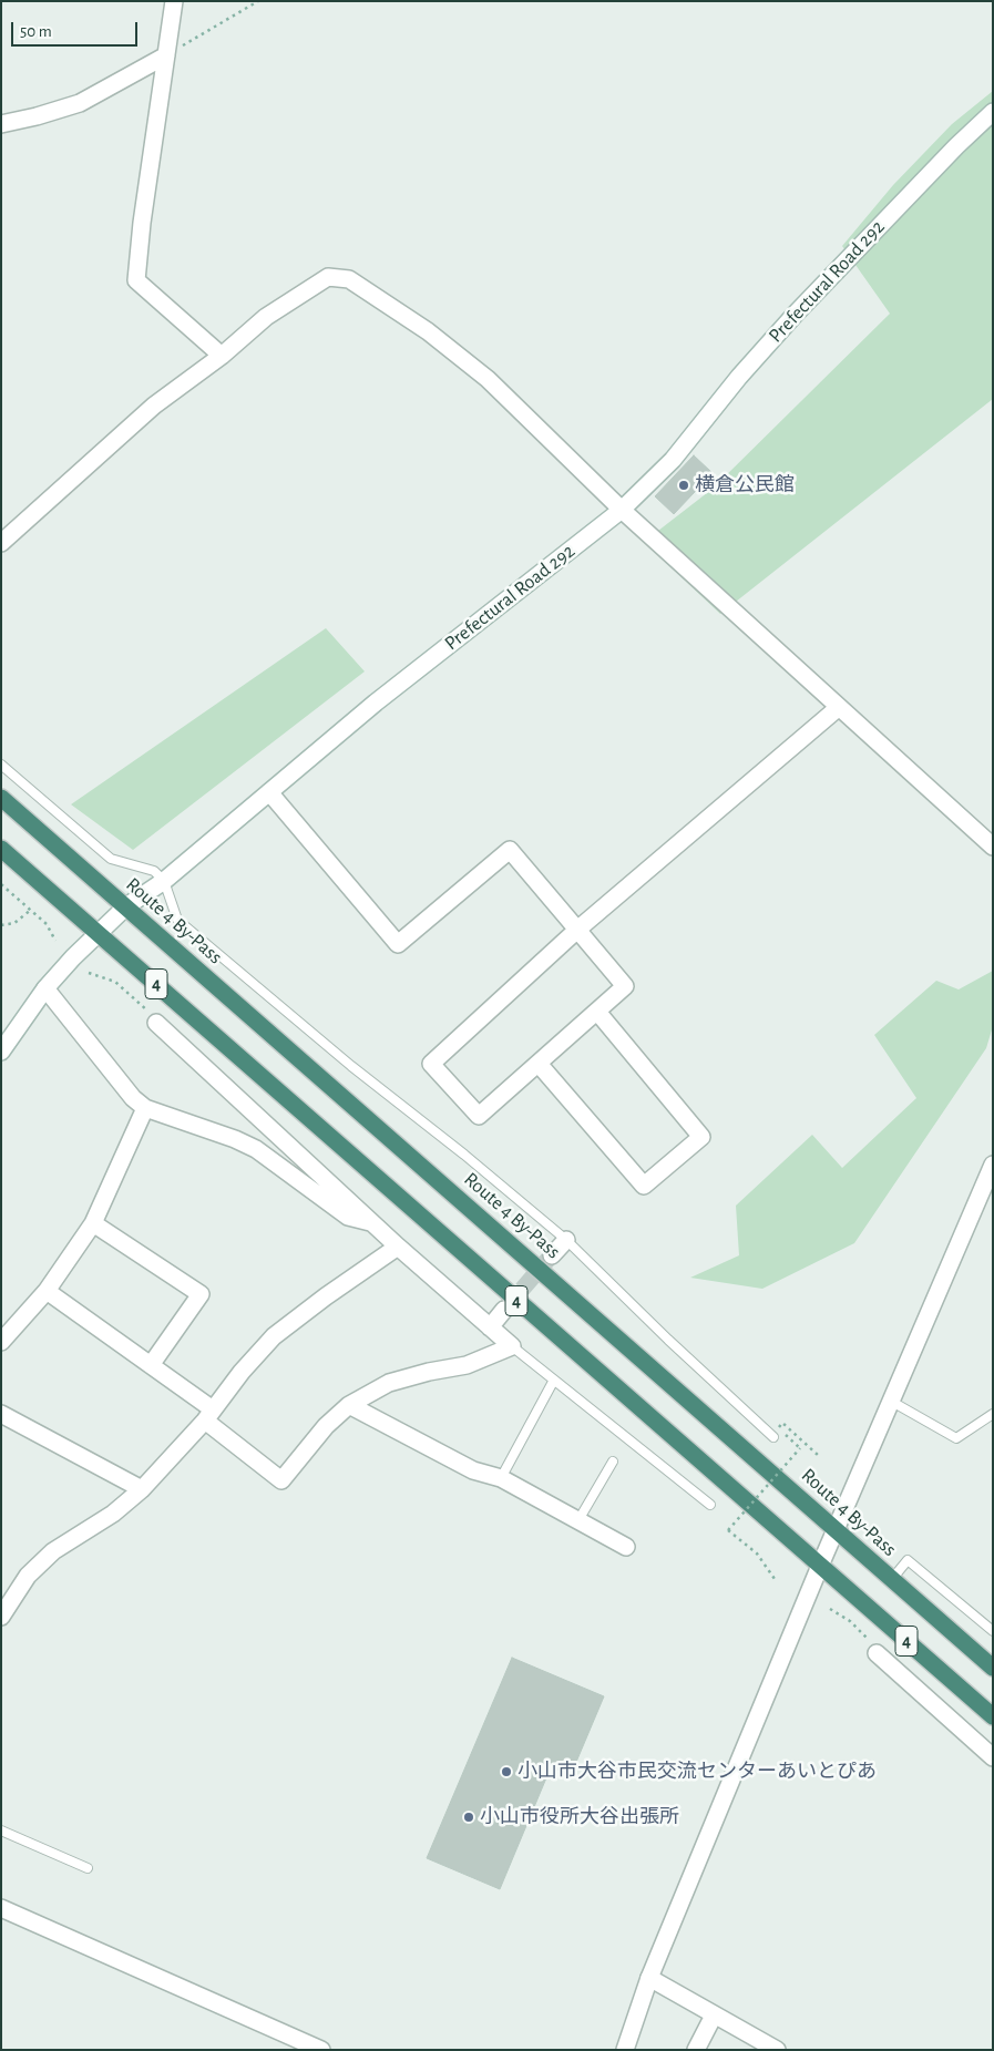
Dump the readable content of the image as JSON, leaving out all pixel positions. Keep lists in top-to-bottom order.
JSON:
{
  "streets": {
    "highway": ["Route 4 By-Pass", "4"],
    "street": ["Prefectural Road 292"]
  },
  "crossings": [
    ["Prefectural Road 292", "Route 4 By-Pass"],
    ["Prefectural Road 292", "4"]
  ],
  "places": ["横倉公民館", "小山市大谷市民交流センターあいとぴあ", "小山市役所大谷出張所"],
  "scale_bar": "50 m"
}
